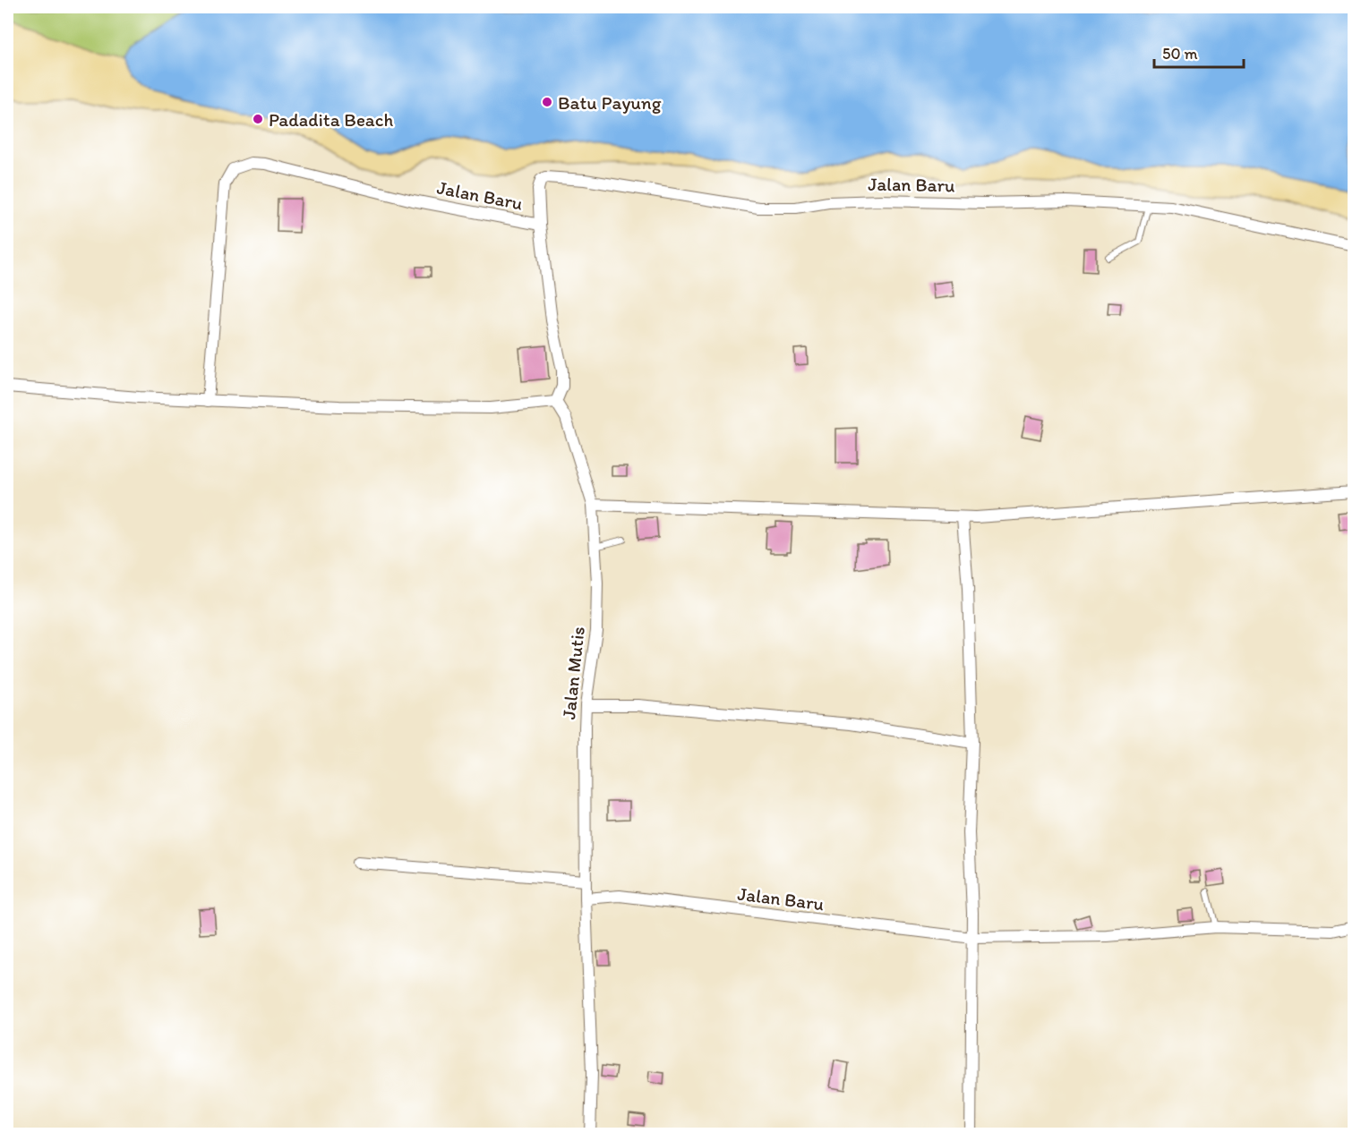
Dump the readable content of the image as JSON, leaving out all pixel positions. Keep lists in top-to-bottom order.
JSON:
{
  "streets": {
    "street": ["Jalan Baru", "Jalan Mutis"]
  },
  "crossings": [
    ["Jalan Baru", "Jalan Mutis"]
  ],
  "places": ["Batu Payung", "Padadita Beach"],
  "scale_bar": "50 m"
}
